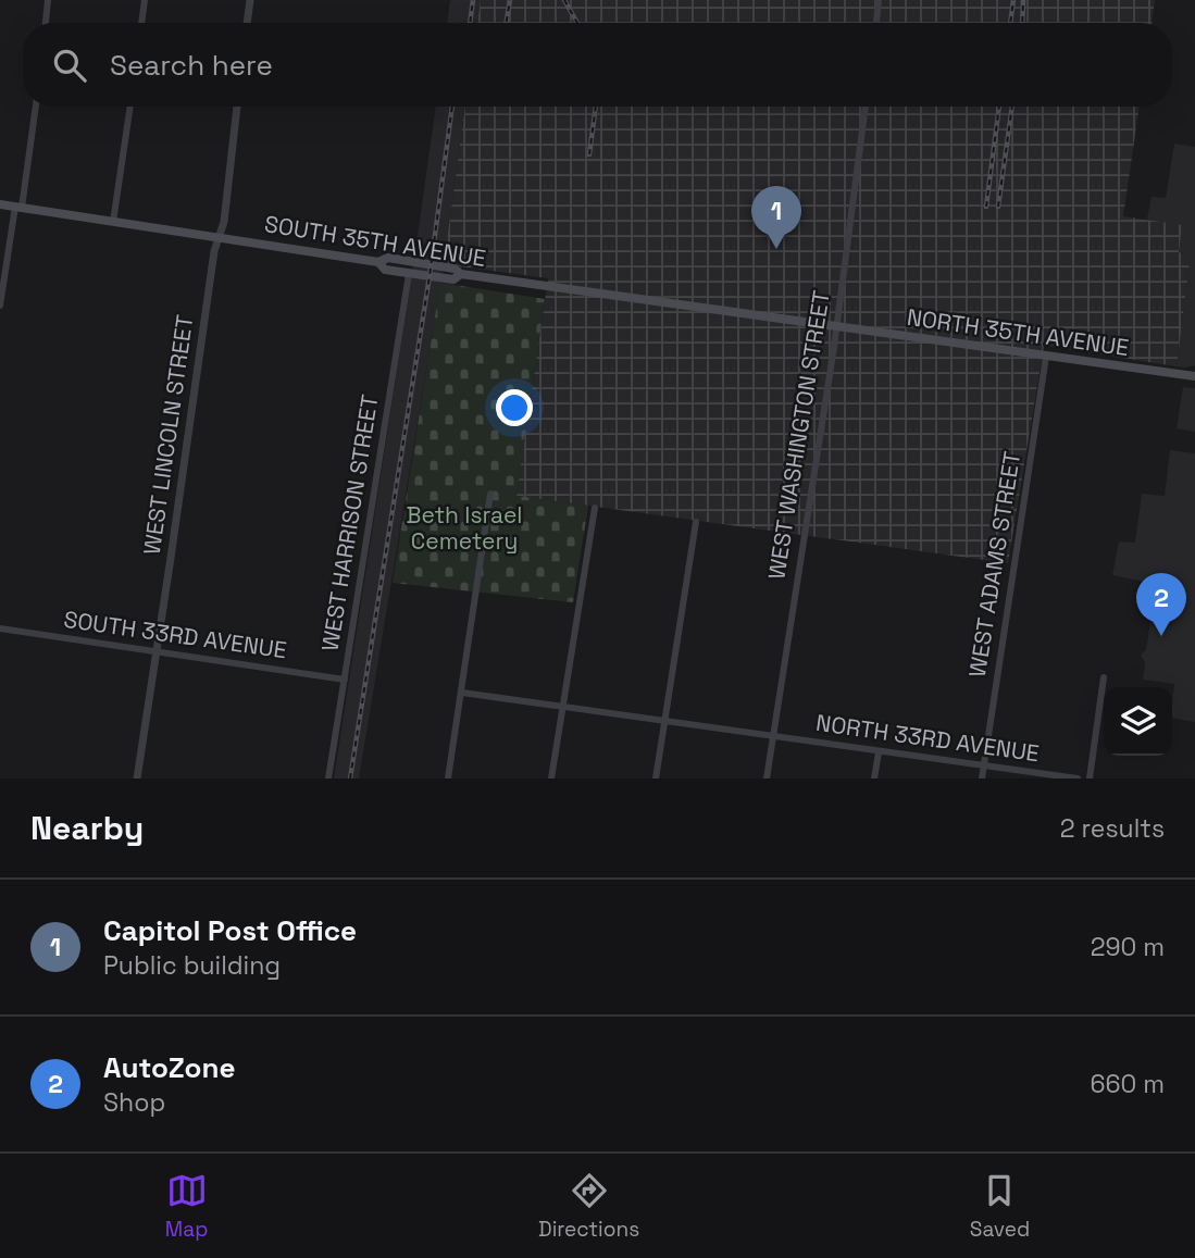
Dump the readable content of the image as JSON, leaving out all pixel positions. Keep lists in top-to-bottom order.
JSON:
{
  "streets": {
    "main road": ["SOUTH 35TH AVENUE", "NORTH 35TH AVENUE"],
    "street": [
      "WEST LINCOLN STREET",
      "WEST WASHINGTON STREET",
      "WEST HARRISON STREET",
      "WEST ADAMS STREET",
      "SOUTH 33RD AVENUE",
      "NORTH 33RD AVENUE"
    ]
  },
  "crossings": [
    ["SOUTH 35TH AVENUE", "NORTH 35TH AVENUE"],
    ["SOUTH 35TH AVENUE", "WEST LINCOLN STREET"],
    ["SOUTH 35TH AVENUE", "WEST WASHINGTON STREET"],
    ["NORTH 35TH AVENUE", "WEST WASHINGTON STREET"],
    ["NORTH 35TH AVENUE", "WEST ADAMS STREET"],
    ["WEST LINCOLN STREET", "SOUTH 33RD AVENUE"],
    ["WEST WASHINGTON STREET", "NORTH 33RD AVENUE"],
    ["WEST HARRISON STREET", "SOUTH 33RD AVENUE"],
    ["WEST ADAMS STREET", "NORTH 33RD AVENUE"]
  ],
  "parks": ["Beth Israel Cemetery"],
  "page": {
    "search": "Search here",
    "pins": ["1", "2"],
    "heading": ["Nearby", "2 results"],
    "list": [
      {
        "mark": "1",
        "name": "Capitol Post Office",
        "note": "Public building",
        "value": "290 m"
      },
      {
        "mark": "2",
        "name": "AutoZone",
        "note": "Shop",
        "value": "660 m"
      }
    ],
    "nav": ["Map", "Directions", "Saved"]
  }
}
